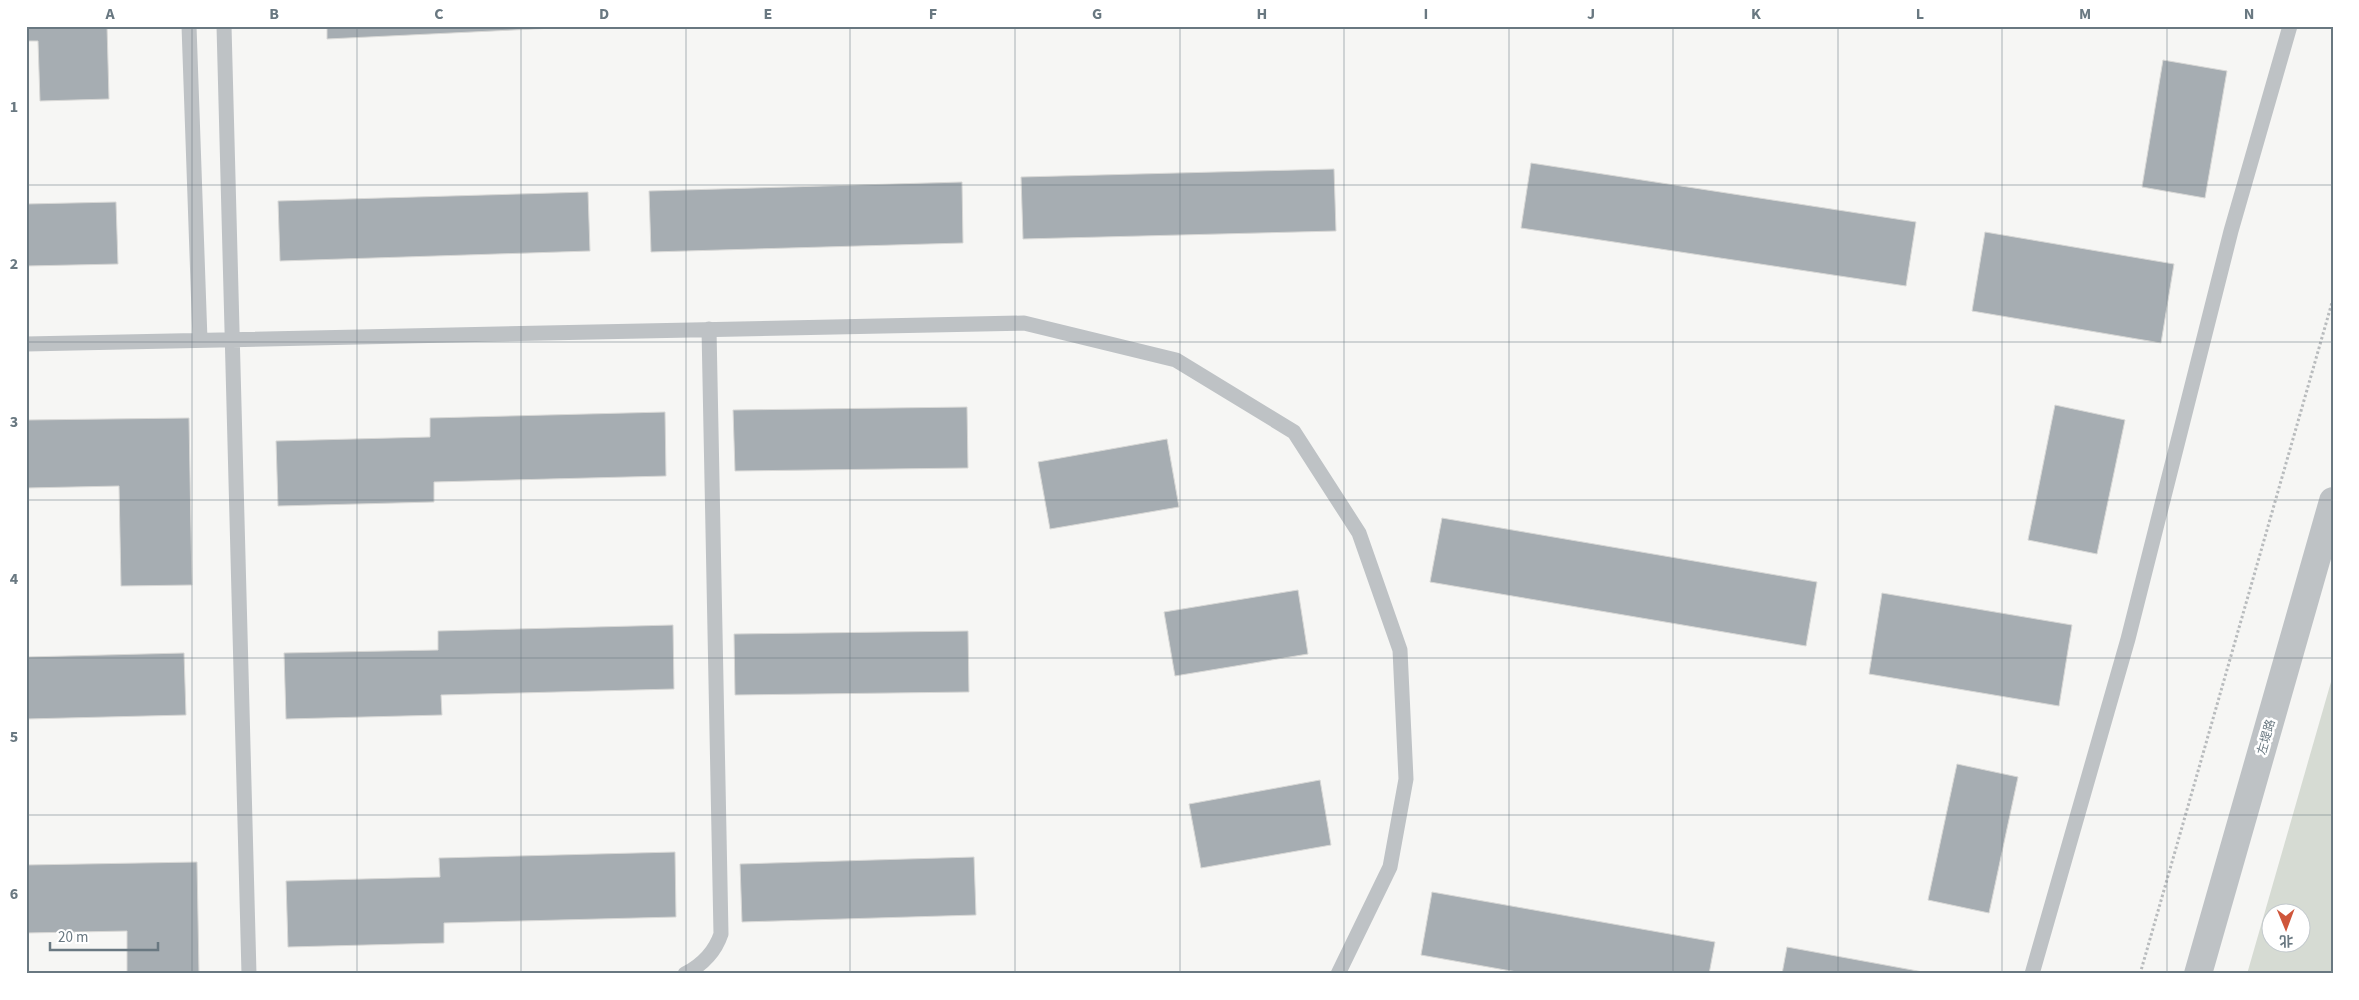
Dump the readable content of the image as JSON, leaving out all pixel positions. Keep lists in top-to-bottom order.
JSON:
{
  "streets": {
    "street": ["左堤路"]
  },
  "scale_bar": "20 m",
  "north": "bottom",
  "grid": {
    "columns": [
      "A",
      "B",
      "C",
      "D",
      "E",
      "F",
      "G",
      "H",
      "I",
      "J",
      "K",
      "L",
      "M",
      "N"
    ],
    "rows": [
      "1",
      "2",
      "3",
      "4",
      "5",
      "6"
    ]
  }
}
